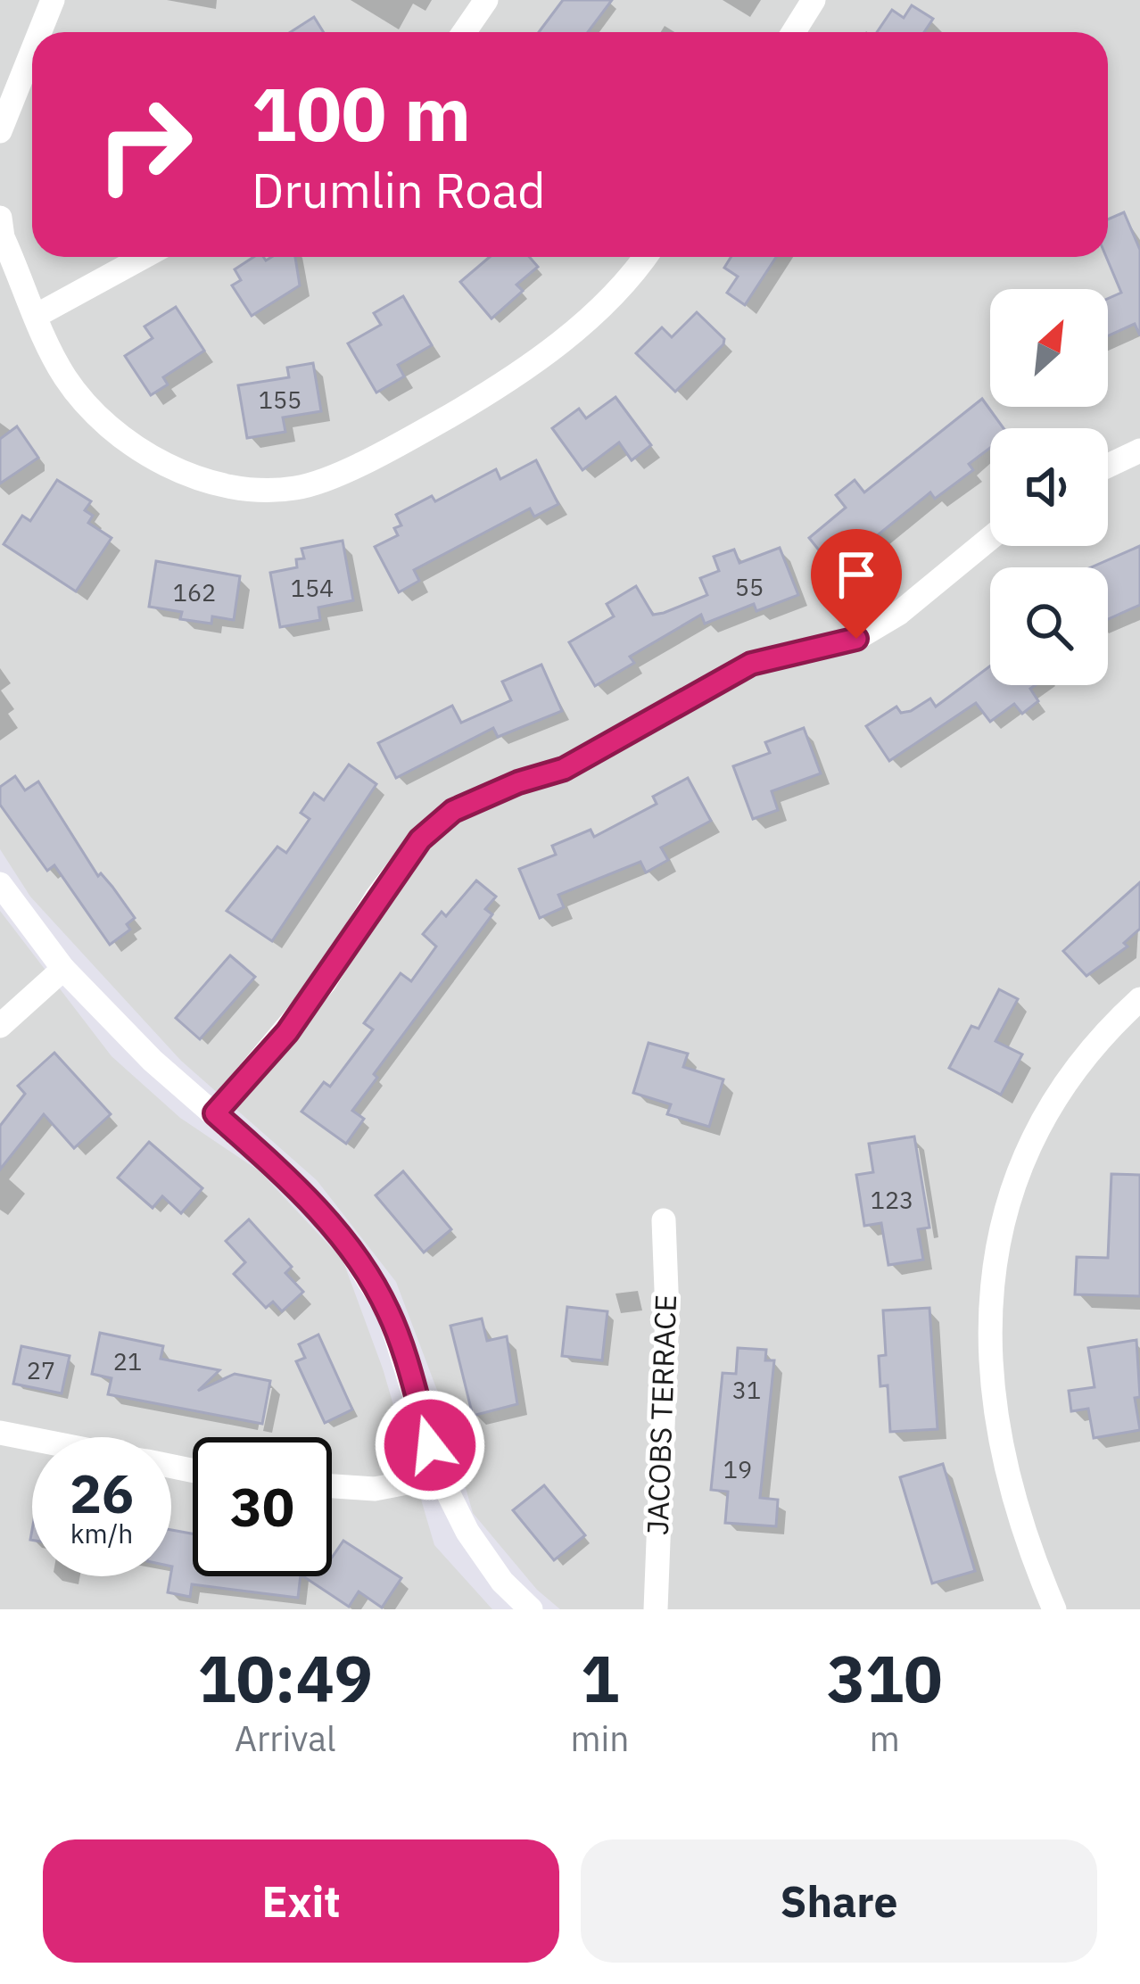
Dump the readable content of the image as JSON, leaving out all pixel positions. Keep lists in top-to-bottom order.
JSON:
{
  "streets": {
    "street": ["JACOBS TERRACE"]
  },
  "house_numbers": [
    "155",
    "55",
    "154",
    "162",
    "123",
    "21",
    "27",
    "31",
    "19"
  ],
  "north": "top right",
  "page": {
    "turn": ["100 m", "Drumlin Road"],
    "speed": "26 km/h",
    "limit": "30",
    "eta": [
      "10:49",
      "Arrival",
      "1",
      "min",
      "310",
      "m"
    ],
    "buttons": ["Exit", "Share"]
  }
}
